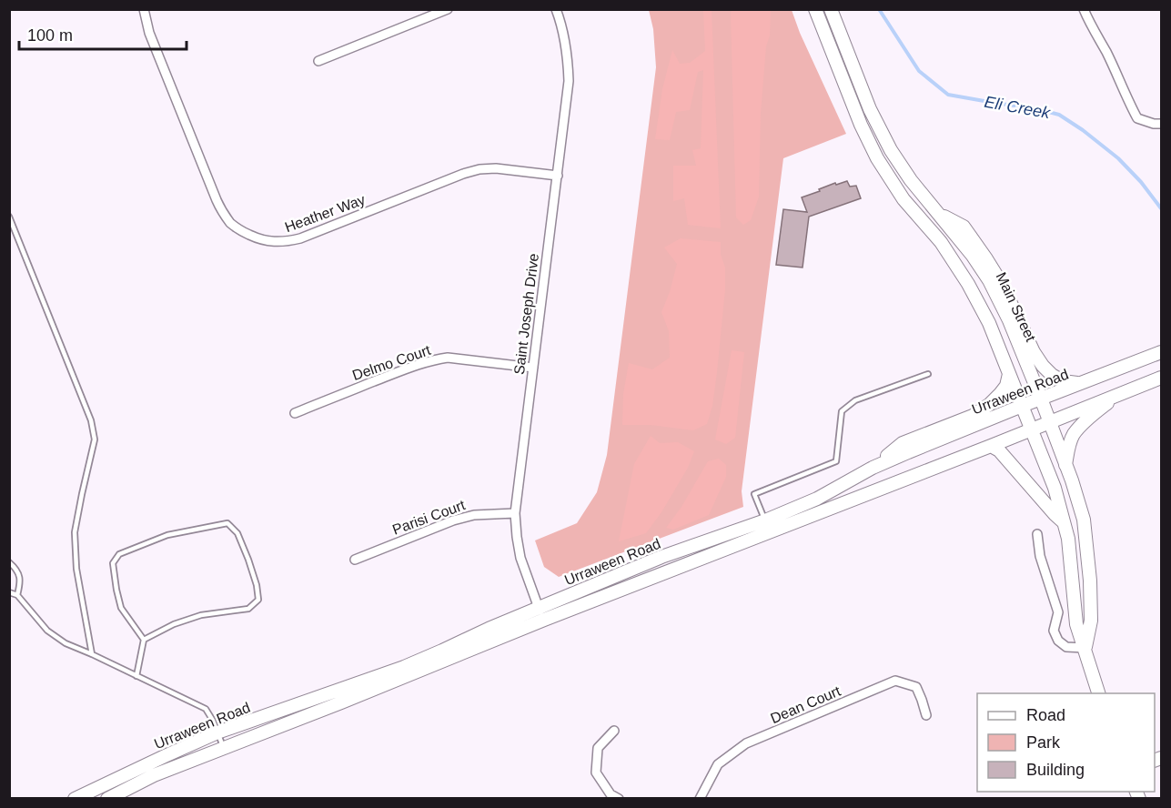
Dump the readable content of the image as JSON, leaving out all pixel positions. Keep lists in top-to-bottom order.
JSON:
{
  "streets": {
    "main road": ["Main Street", "Urraween Road"],
    "street": [
      "Heather Way",
      "Saint Joseph Drive",
      "Delmo Court",
      "Parisi Court",
      "Dean Court"
    ]
  },
  "crossings": [
    ["Heather Way", "Saint Joseph Drive"],
    ["Main Street", "Urraween Road"],
    ["Saint Joseph Drive", "Delmo Court"],
    ["Saint Joseph Drive", "Urraween Road"],
    ["Saint Joseph Drive", "Parisi Court"]
  ],
  "water": ["Eli Creek"],
  "legend": ["Road", "Park", "Building"],
  "scale_bar": "100 m"
}
